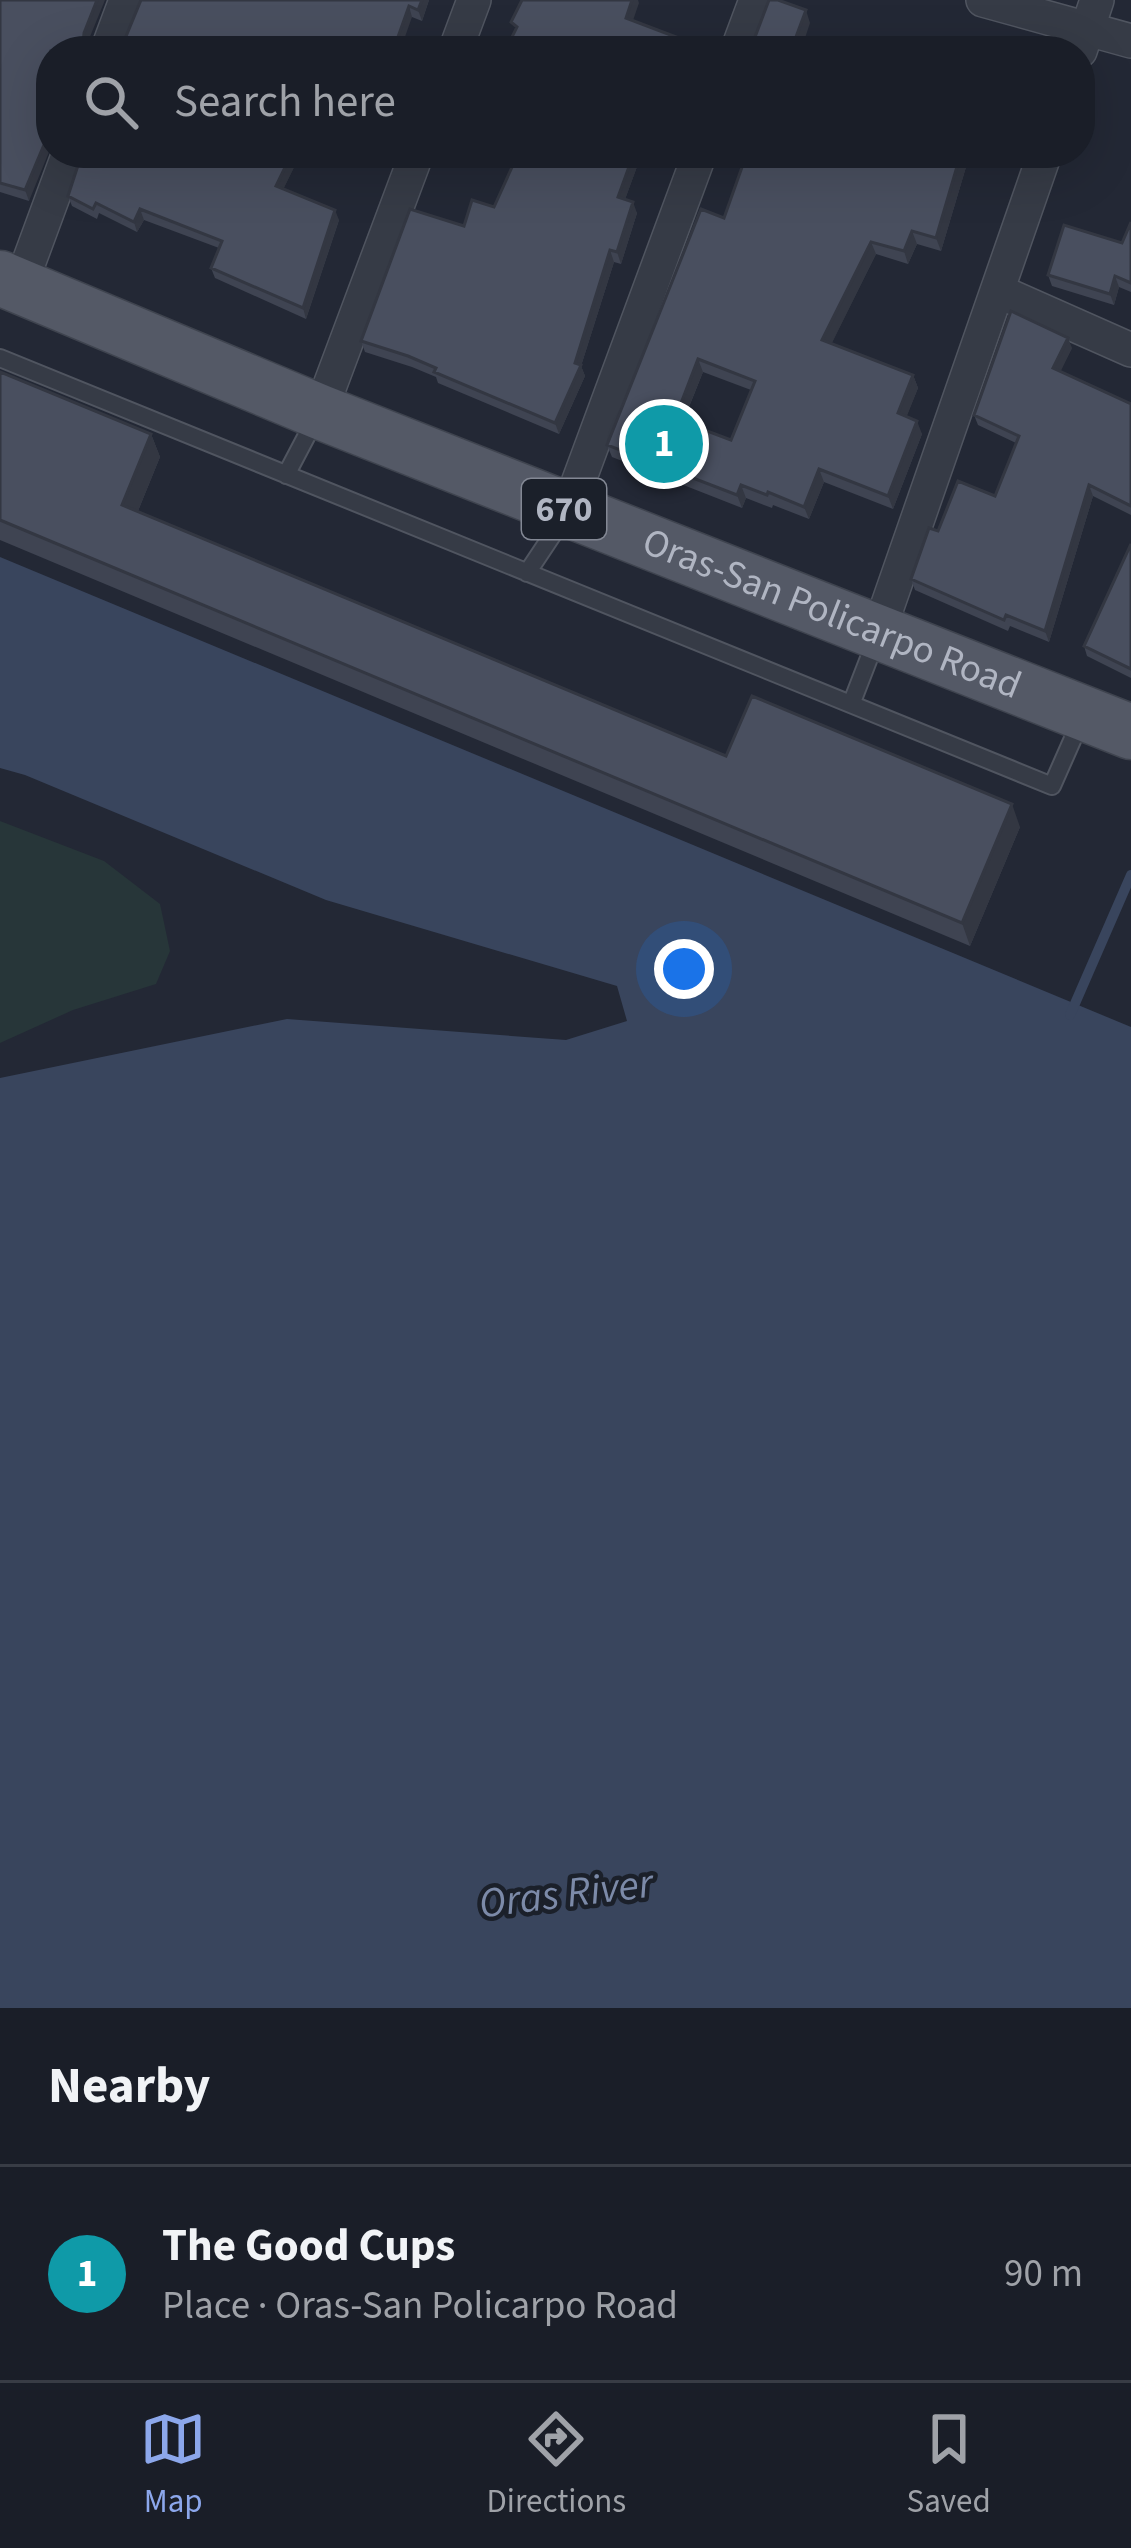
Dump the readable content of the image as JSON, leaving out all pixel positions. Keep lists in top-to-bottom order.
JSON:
{
  "streets": {
    "main road": ["670", "Oras-San Policarpo Road"]
  },
  "water": ["Oras River"],
  "page": {
    "search": "Search here",
    "pins": "1",
    "heading": "Nearby",
    "list": [
      {
        "mark": "1",
        "name": "The Good Cups",
        "note": "Place · Oras-San Policarpo Road",
        "value": "90 m"
      }
    ],
    "nav": ["Map", "Directions", "Saved"]
  }
}
